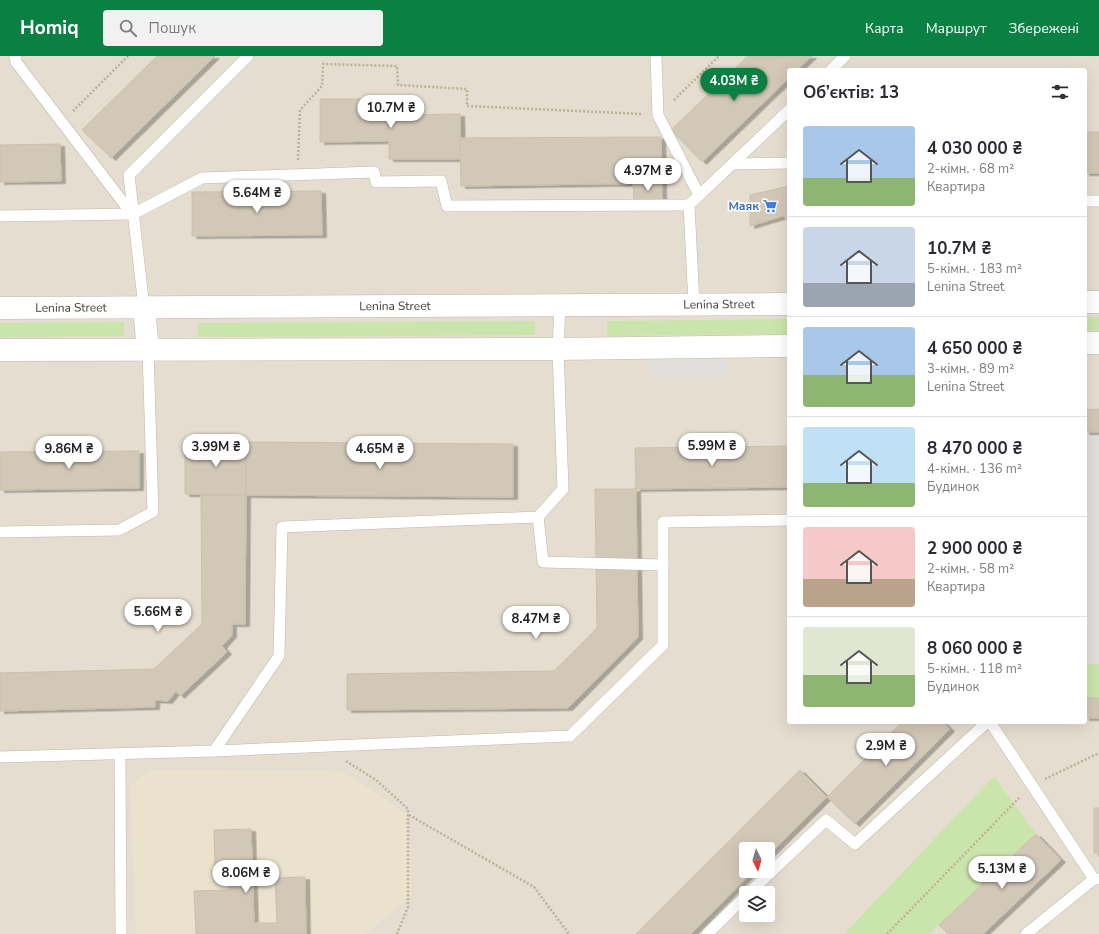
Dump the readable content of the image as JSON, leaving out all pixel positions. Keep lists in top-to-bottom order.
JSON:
{
  "streets": {
    "street": ["Lenina Street"]
  },
  "places": {
    "supermarket": ["Маяк"]
  },
  "north": "bottom",
  "page": {
    "header": "Homiq",
    "search": "Пошук",
    "nav": ["Карта", "Маршрут", "Збережені"],
    "price": [
      "4.03M ₴",
      "10.7M ₴",
      "4.97M ₴",
      "5.64M ₴",
      "5.99M ₴",
      "3.99M ₴",
      "9.86M ₴",
      "4.65M ₴",
      "5.66M ₴",
      "8.47M ₴",
      "2.9M ₴",
      "5.13M ₴",
      "8.06M ₴"
    ],
    "heading": "Об’єктів: 13",
    "list": [
      {
        "name": "4 030 000 ₴",
        "note": "2-кімн. · 68 m² · Квартира"
      },
      {
        "name": "10.7M ₴",
        "note": "5-кімн. · 183 m² · Lenina Street"
      },
      {
        "name": "4 650 000 ₴",
        "note": "3-кімн. · 89 m² · Lenina Street"
      },
      {
        "name": "8 470 000 ₴",
        "note": "4-кімн. · 136 m² · Будинок"
      },
      {
        "name": "2 900 000 ₴",
        "note": "2-кімн. · 58 m² · Квартира"
      },
      {
        "name": "8 060 000 ₴",
        "note": "5-кімн. · 118 m² · Будинок"
      }
    ]
  }
}
